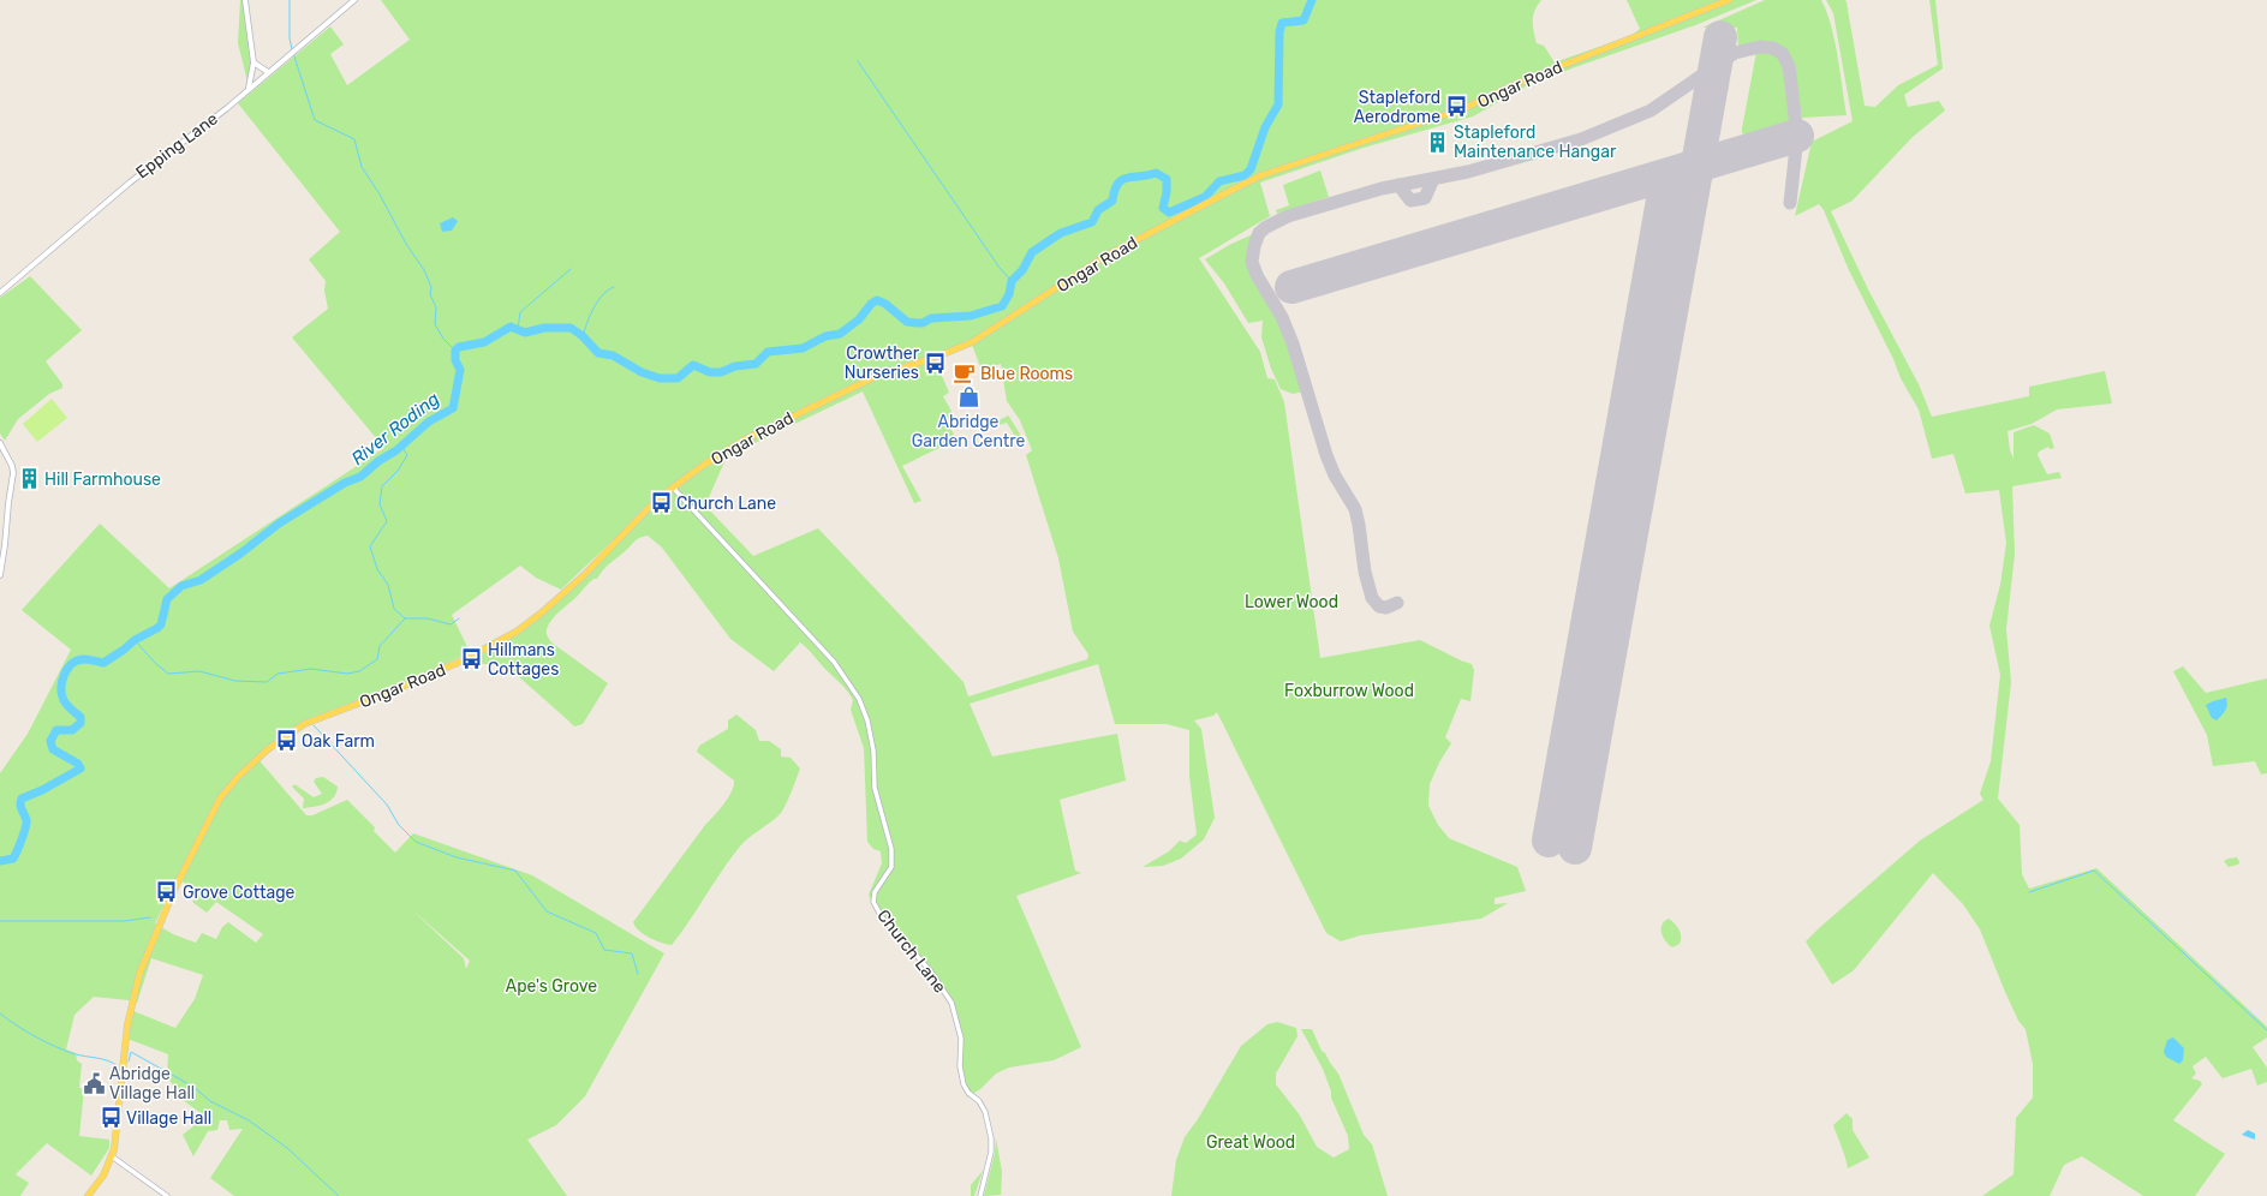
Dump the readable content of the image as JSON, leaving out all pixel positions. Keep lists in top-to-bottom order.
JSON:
{
  "streets": {
    "main road": ["Ongar Road"],
    "street": ["Epping Lane", "Church Lane"]
  },
  "crossings": [
    ["Ongar Road", "Church Lane"]
  ],
  "water": ["River Roding"],
  "parks": [
    "Lower Wood",
    "Foxburrow Wood",
    "Ape's Grove",
    "Great Wood"
  ],
  "places": {
    "bus stop": [
      "Stapleford Aerodrome",
      "Crowther Nurseries",
      "Church Lane",
      "Hillmans Cottages",
      "Oak Farm",
      "Grove Cottage",
      "Village Hall"
    ],
    "building": ["Stapleford Maintenance Hangar", "Hill Farmhouse"],
    "cafe": ["Blue Rooms"],
    "shop": ["Abridge Garden Centre"],
    "public building": ["Abridge Village Hall"]
  }
}
